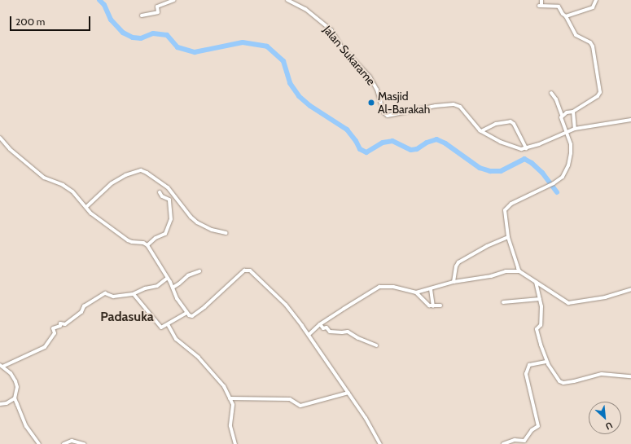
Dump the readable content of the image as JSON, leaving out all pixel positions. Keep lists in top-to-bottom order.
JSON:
{
  "streets": {
    "street": ["Jalan Sukarame"]
  },
  "districts": ["Padasuka"],
  "places": ["Masjid Al-Barakah"],
  "scale_bar": "200 m",
  "north": "bottom right"
}
